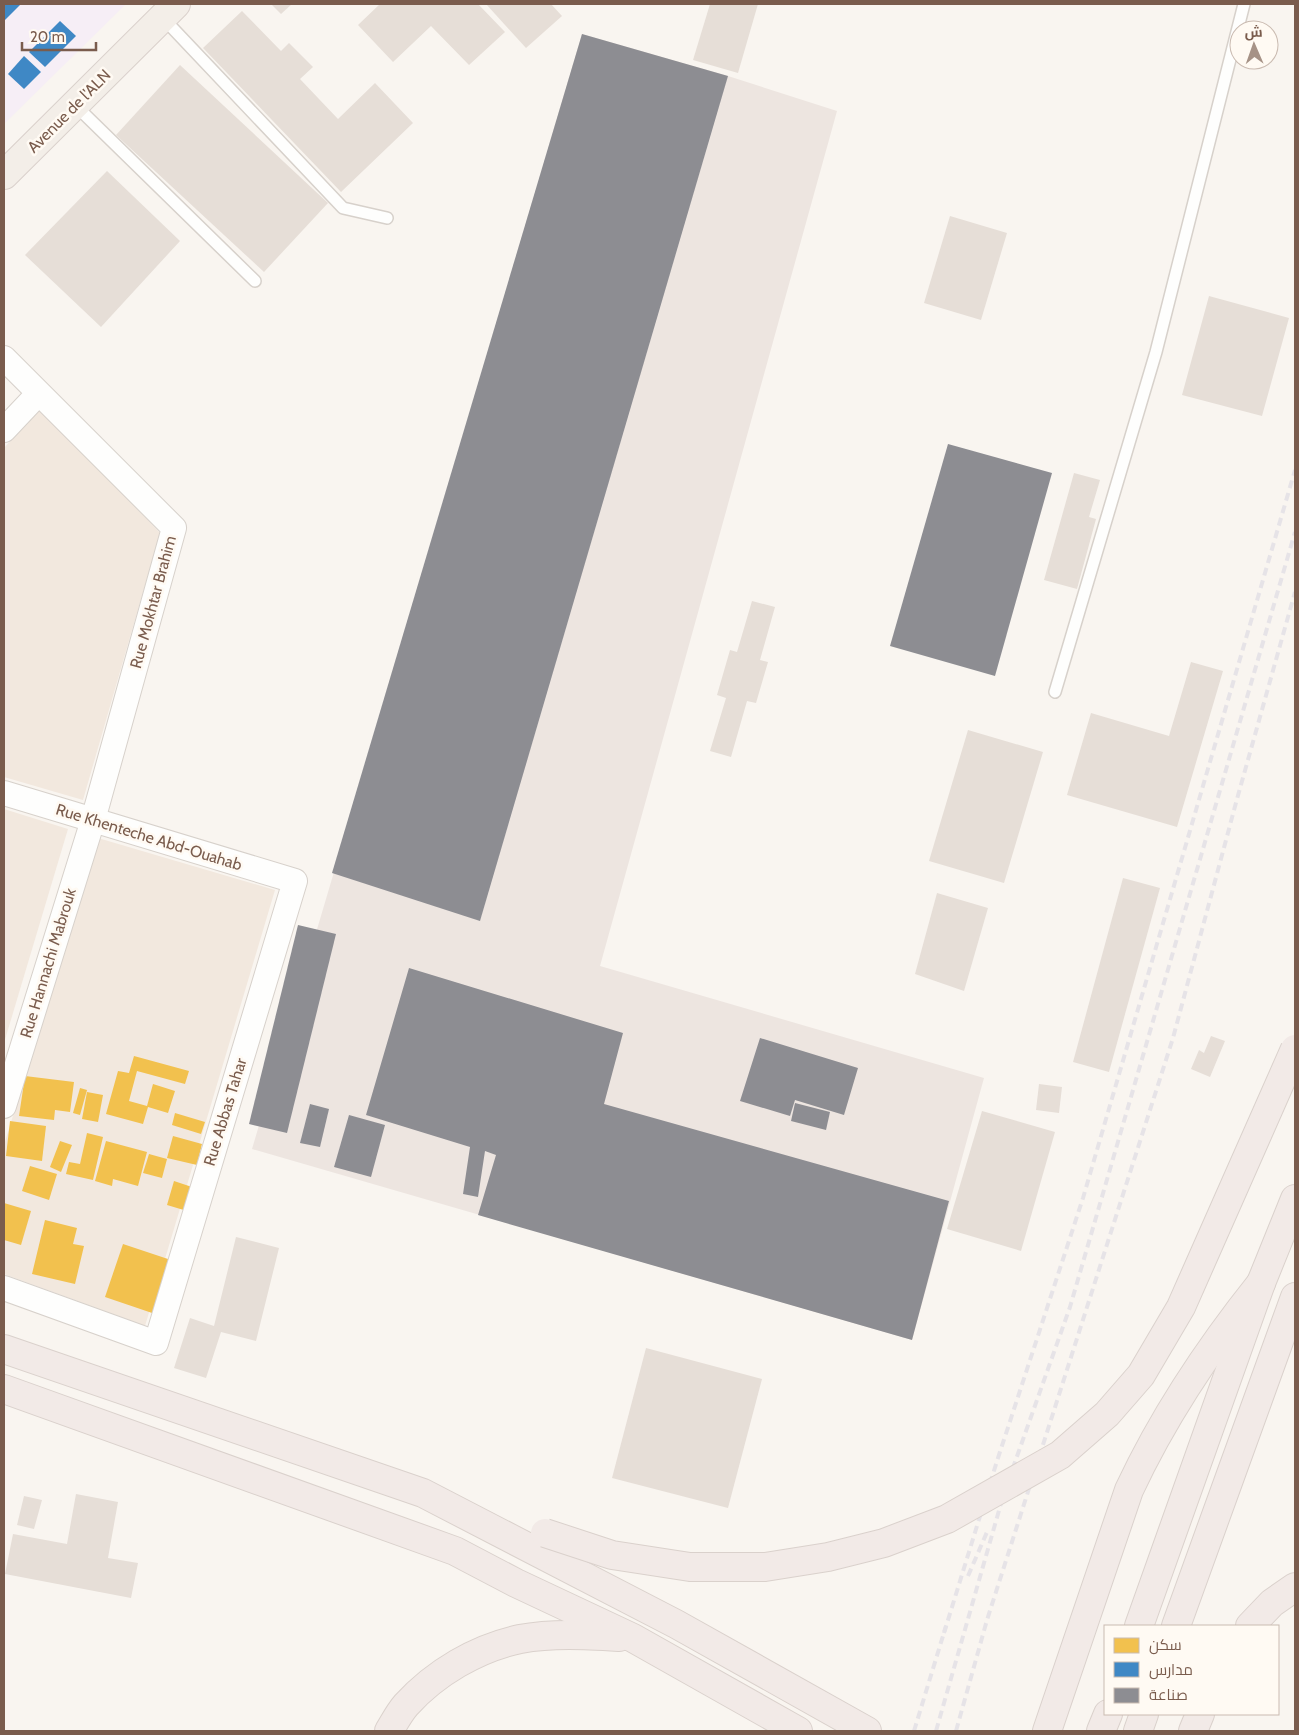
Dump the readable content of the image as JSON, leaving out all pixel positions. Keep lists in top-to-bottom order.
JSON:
{
  "streets": {
    "main road": ["Avenue de l'ALN"],
    "street": [
      "Rue Mokhtar Brahim",
      "Rue Khenteche Abd-Ouahab",
      "Rue Hannachi Mabrouk",
      "Rue Abbas Tahar"
    ]
  },
  "crossings": [
    ["Rue Mokhtar Brahim", "Rue Khenteche Abd-Ouahab"],
    ["Rue Mokhtar Brahim", "Rue Hannachi Mabrouk"],
    ["Rue Khenteche Abd-Ouahab", "Rue Hannachi Mabrouk"],
    ["Rue Khenteche Abd-Ouahab", "Rue Abbas Tahar"]
  ],
  "legend": ["سكن", "مدارس", "صناعة"],
  "scale_bar": "20 m",
  "north": "top"
}
